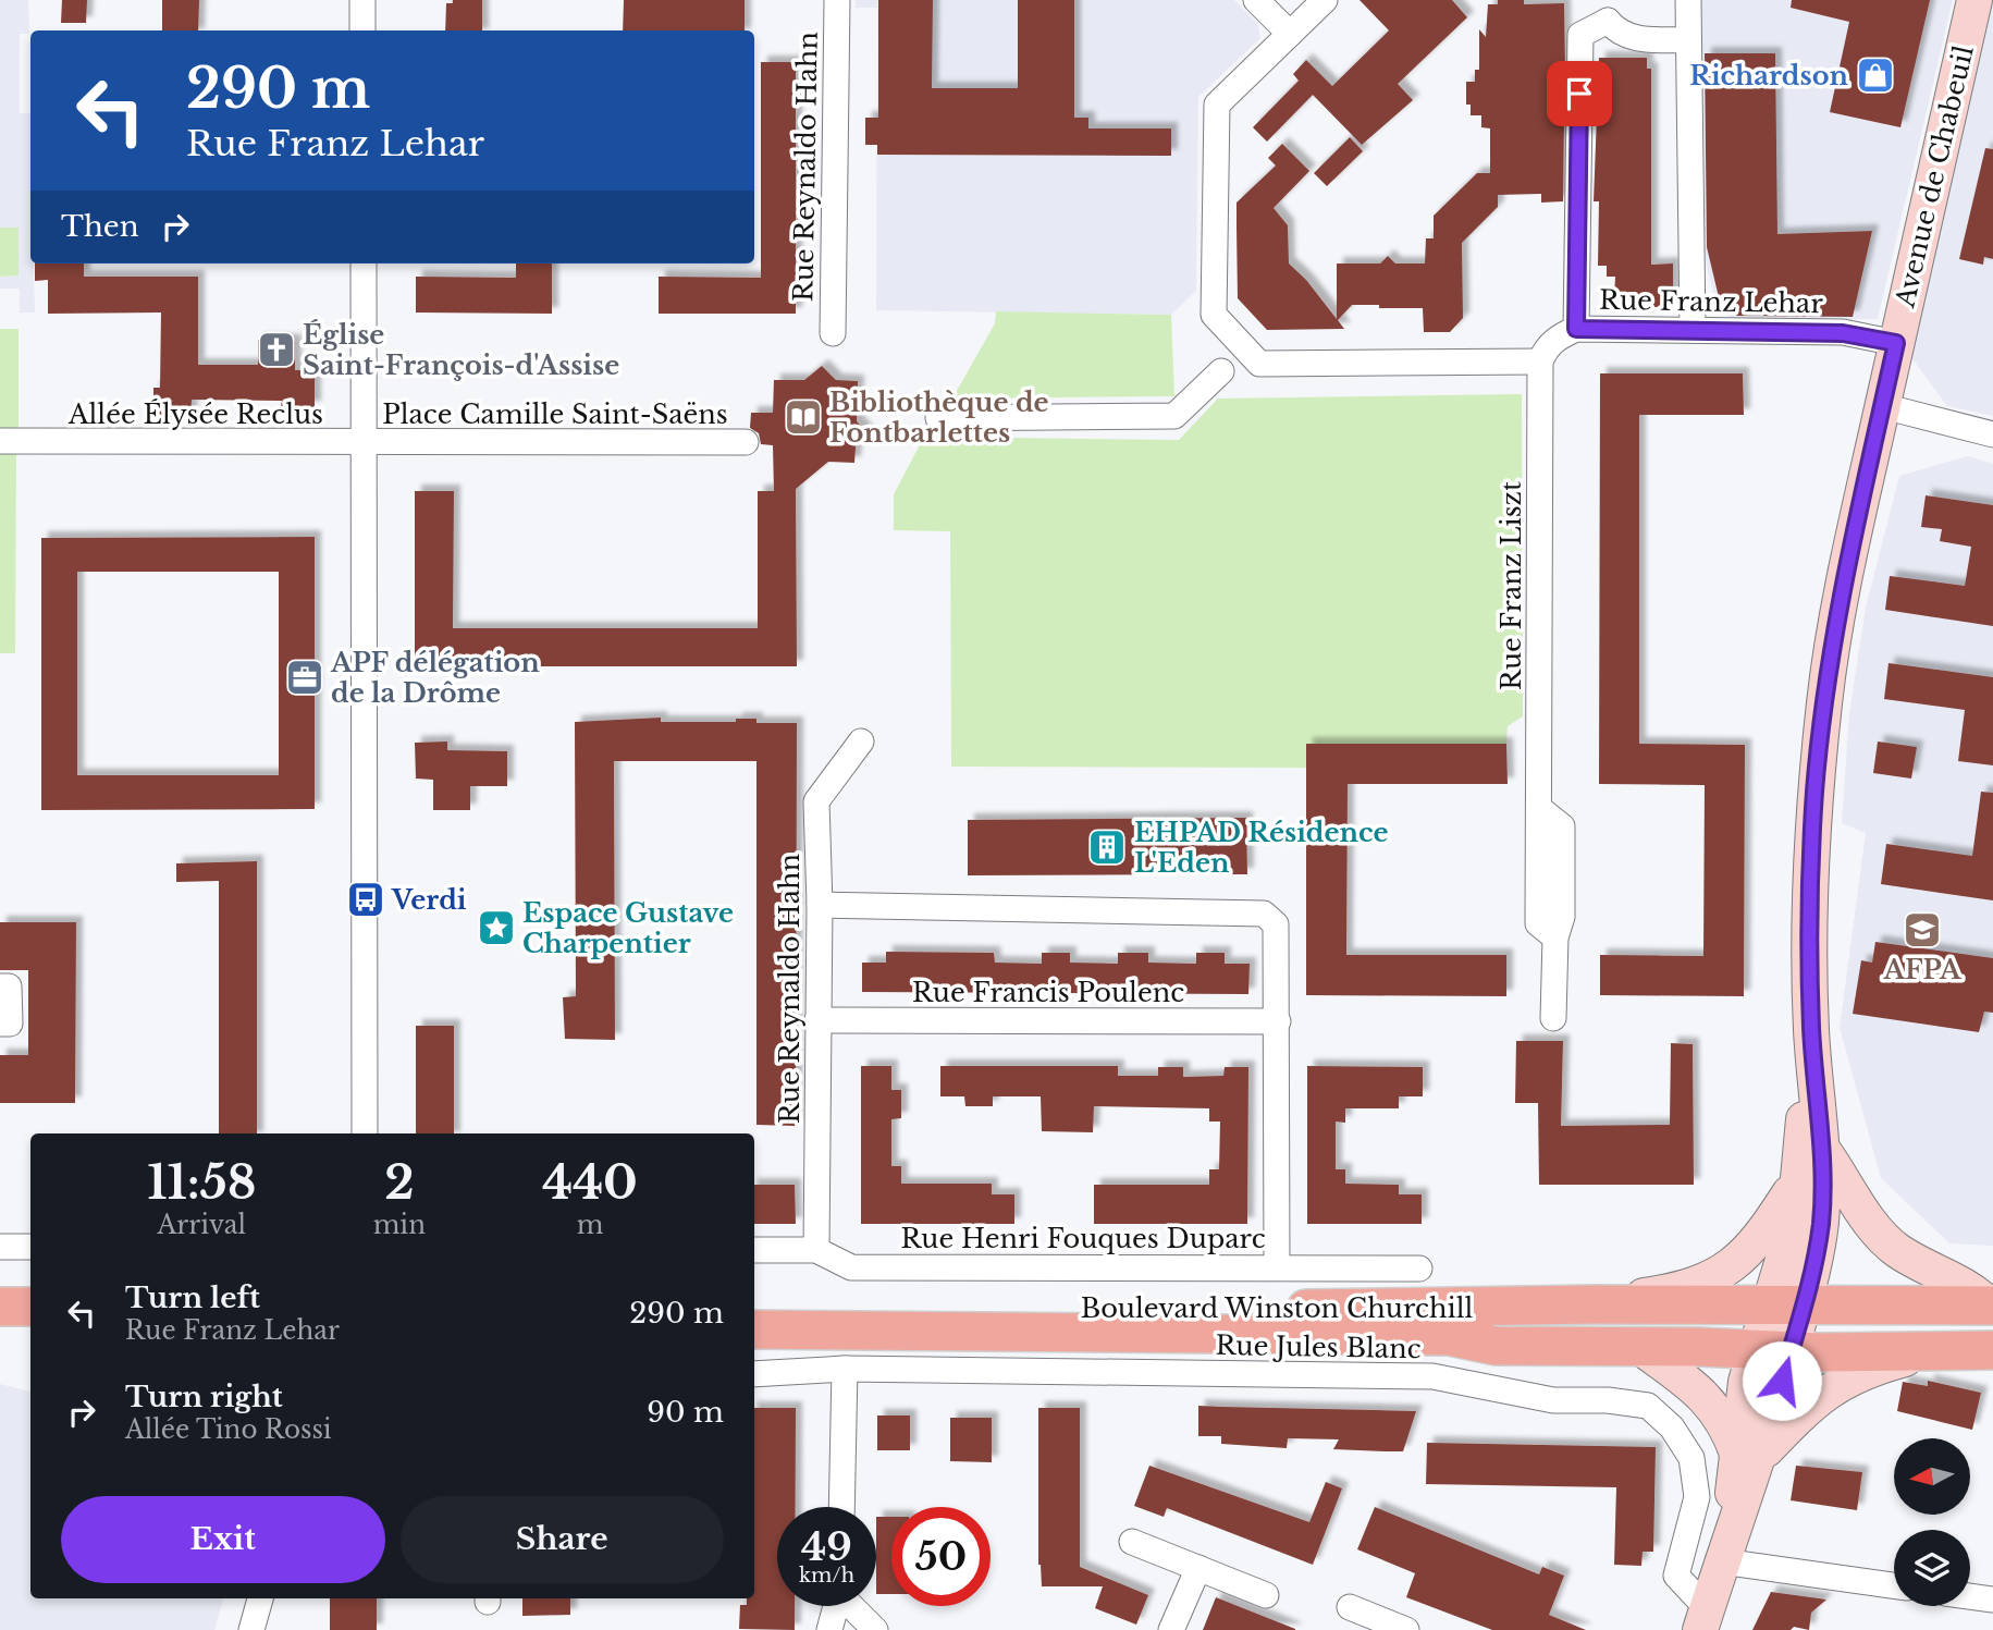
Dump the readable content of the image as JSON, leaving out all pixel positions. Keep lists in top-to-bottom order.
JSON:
{
  "streets": {
    "main road": ["Avenue de Chabeuil", "Boulevard Winston Churchill"],
    "street": [
      "Rue Reynaldo Hahn",
      "Rue Franz Lehar",
      "Allée Élysée Reclus",
      "Place Camille Saint-Saëns",
      "Rue Franz Liszt",
      "Rue Francis Poulenc",
      "Rue Henri Fouques Duparc",
      "Rue Jules Blanc"
    ]
  },
  "crossings": [
    ["Rue Reynaldo Hahn", "Rue Francis Poulenc"],
    ["Rue Reynaldo Hahn", "Rue Henri Fouques Duparc"],
    ["Avenue de Chabeuil", "Rue Franz Lehar"],
    ["Avenue de Chabeuil", "Boulevard Winston Churchill"],
    ["Avenue de Chabeuil", "Rue Jules Blanc"],
    ["Rue Franz Lehar", "Rue Franz Liszt"],
    ["Allée Élysée Reclus", "Place Camille Saint-Saëns"]
  ],
  "places": {
    "shop": ["Richardson"],
    "church": ["Église Saint-François-d'Assise"],
    "library": ["Bibliothèque de Fontbarlettes"],
    "office": ["APF délégation de la Drôme"],
    "building": ["EHPAD Résidence L'Eden"],
    "bus stop": ["Verdi"],
    "place": ["Espace Gustave Charpentier"],
    "school or university": ["AFPA"]
  },
  "north": "left",
  "page": {
    "turn": ["290 m", "Rue Franz Lehar"],
    "then": "Then",
    "eta": [
      "11:58",
      "Arrival",
      "2",
      "min",
      "440",
      "m"
    ],
    "list": [
      {
        "name": "Turn left",
        "note": "Rue Franz Lehar",
        "value": "290 m"
      },
      {
        "name": "Turn right",
        "note": "Allée Tino Rossi",
        "value": "90 m"
      }
    ],
    "buttons": ["Exit", "Share"],
    "speed": "49 km/h",
    "limit": "50"
  }
}
